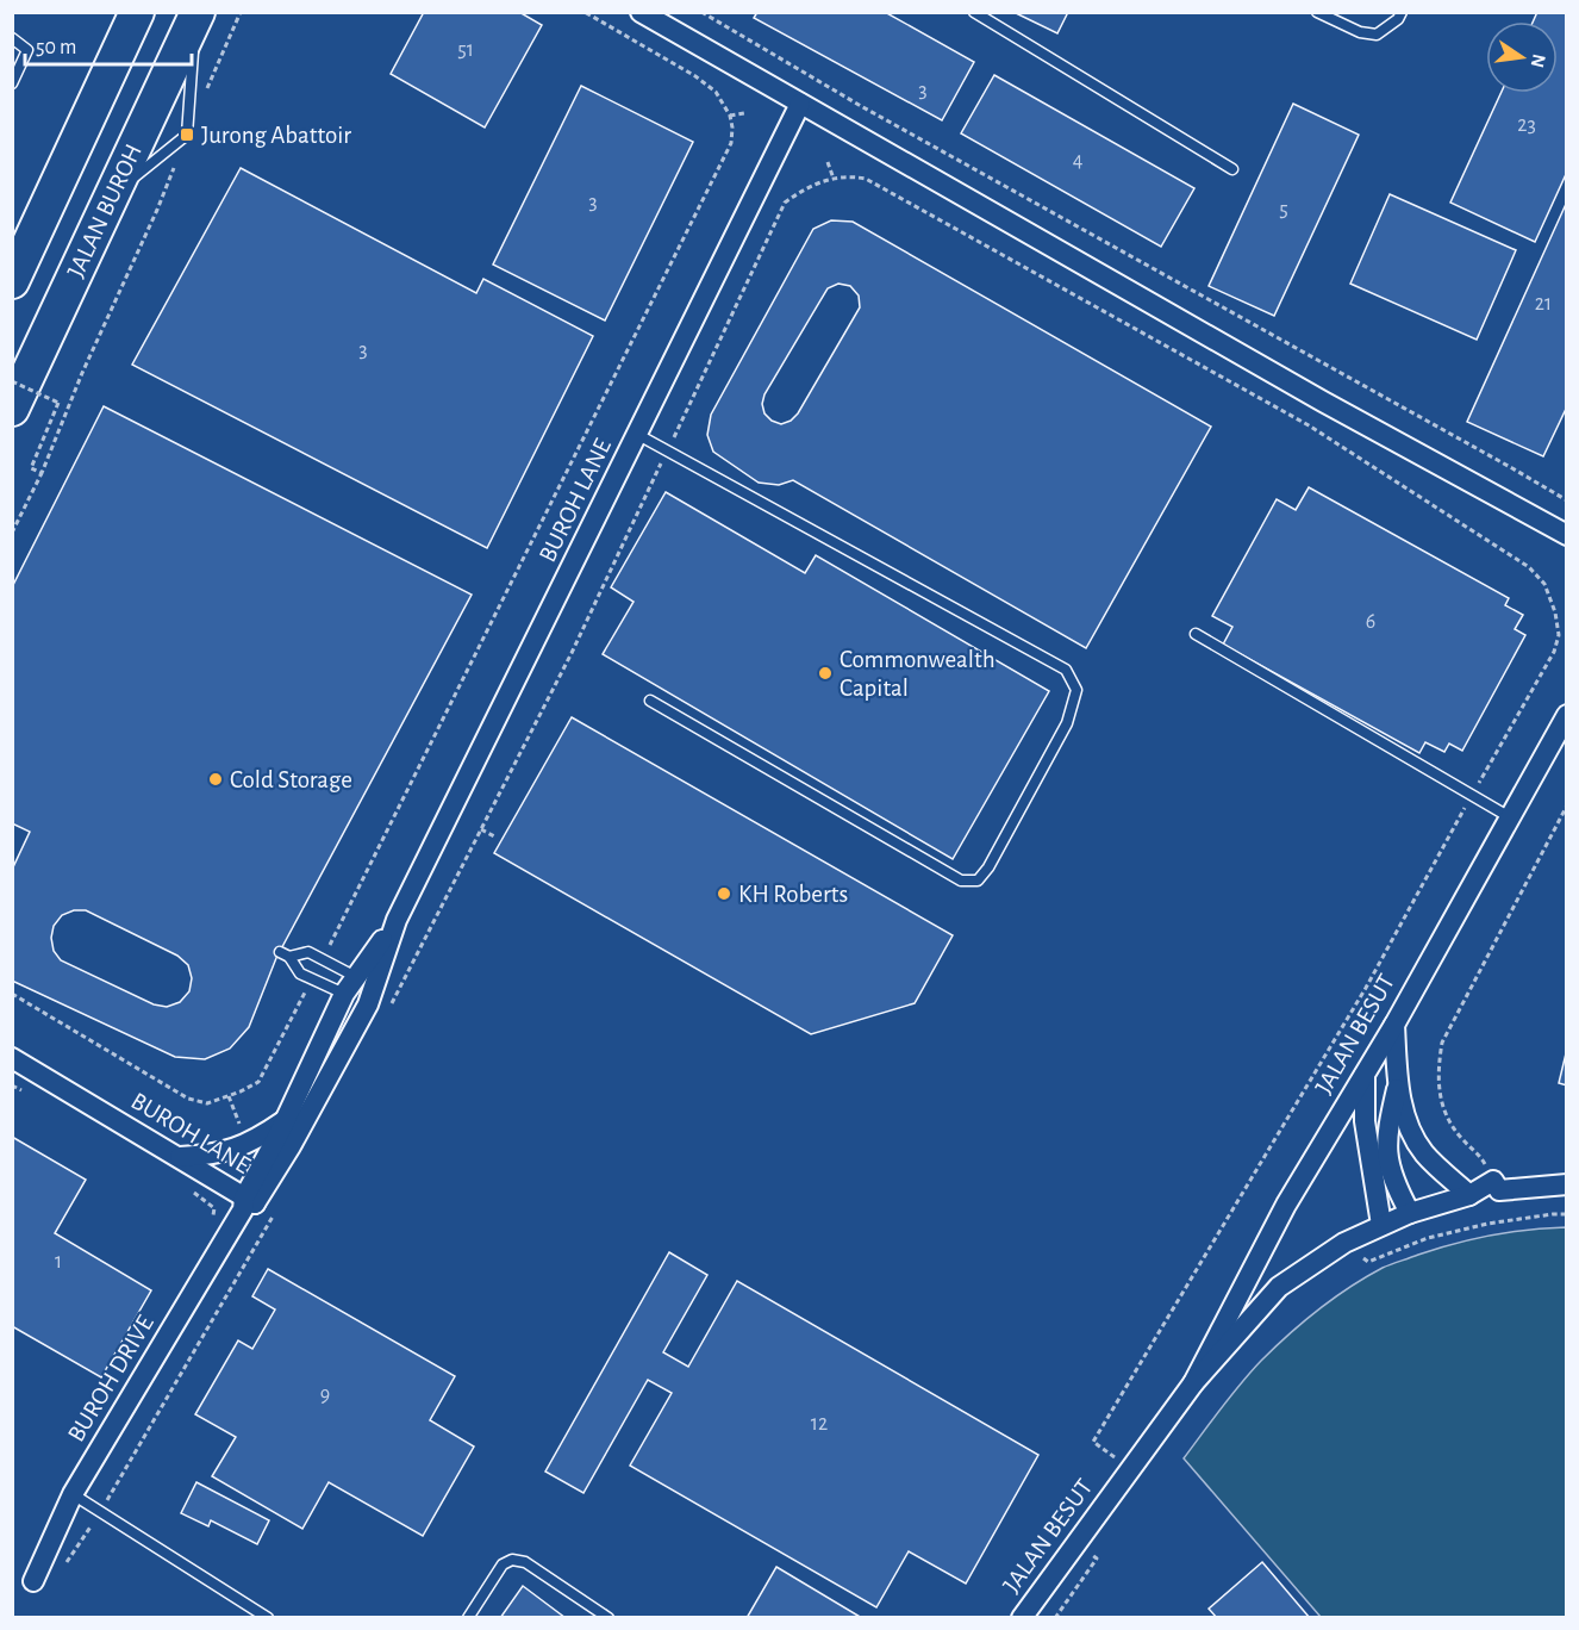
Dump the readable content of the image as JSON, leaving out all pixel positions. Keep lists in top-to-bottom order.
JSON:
{
  "streets": {
    "highway": ["JALAN BUROH"],
    "street": ["BUROH LANE", "JALAN BESUT", "BUROH DRIVE"]
  },
  "crossings": [
    ["BUROH LANE", "BUROH DRIVE"]
  ],
  "places": {
    "transit": ["Jurong Abattoir"],
    "other": ["Commonwealth Capital", "Cold Storage", "KH Roberts"]
  },
  "house_numbers": [
    "51",
    "3",
    "23",
    "4",
    "3",
    "5",
    "21",
    "3",
    "6",
    "1",
    "9",
    "12"
  ],
  "scale_bar": "50 m",
  "north": "right"
}
